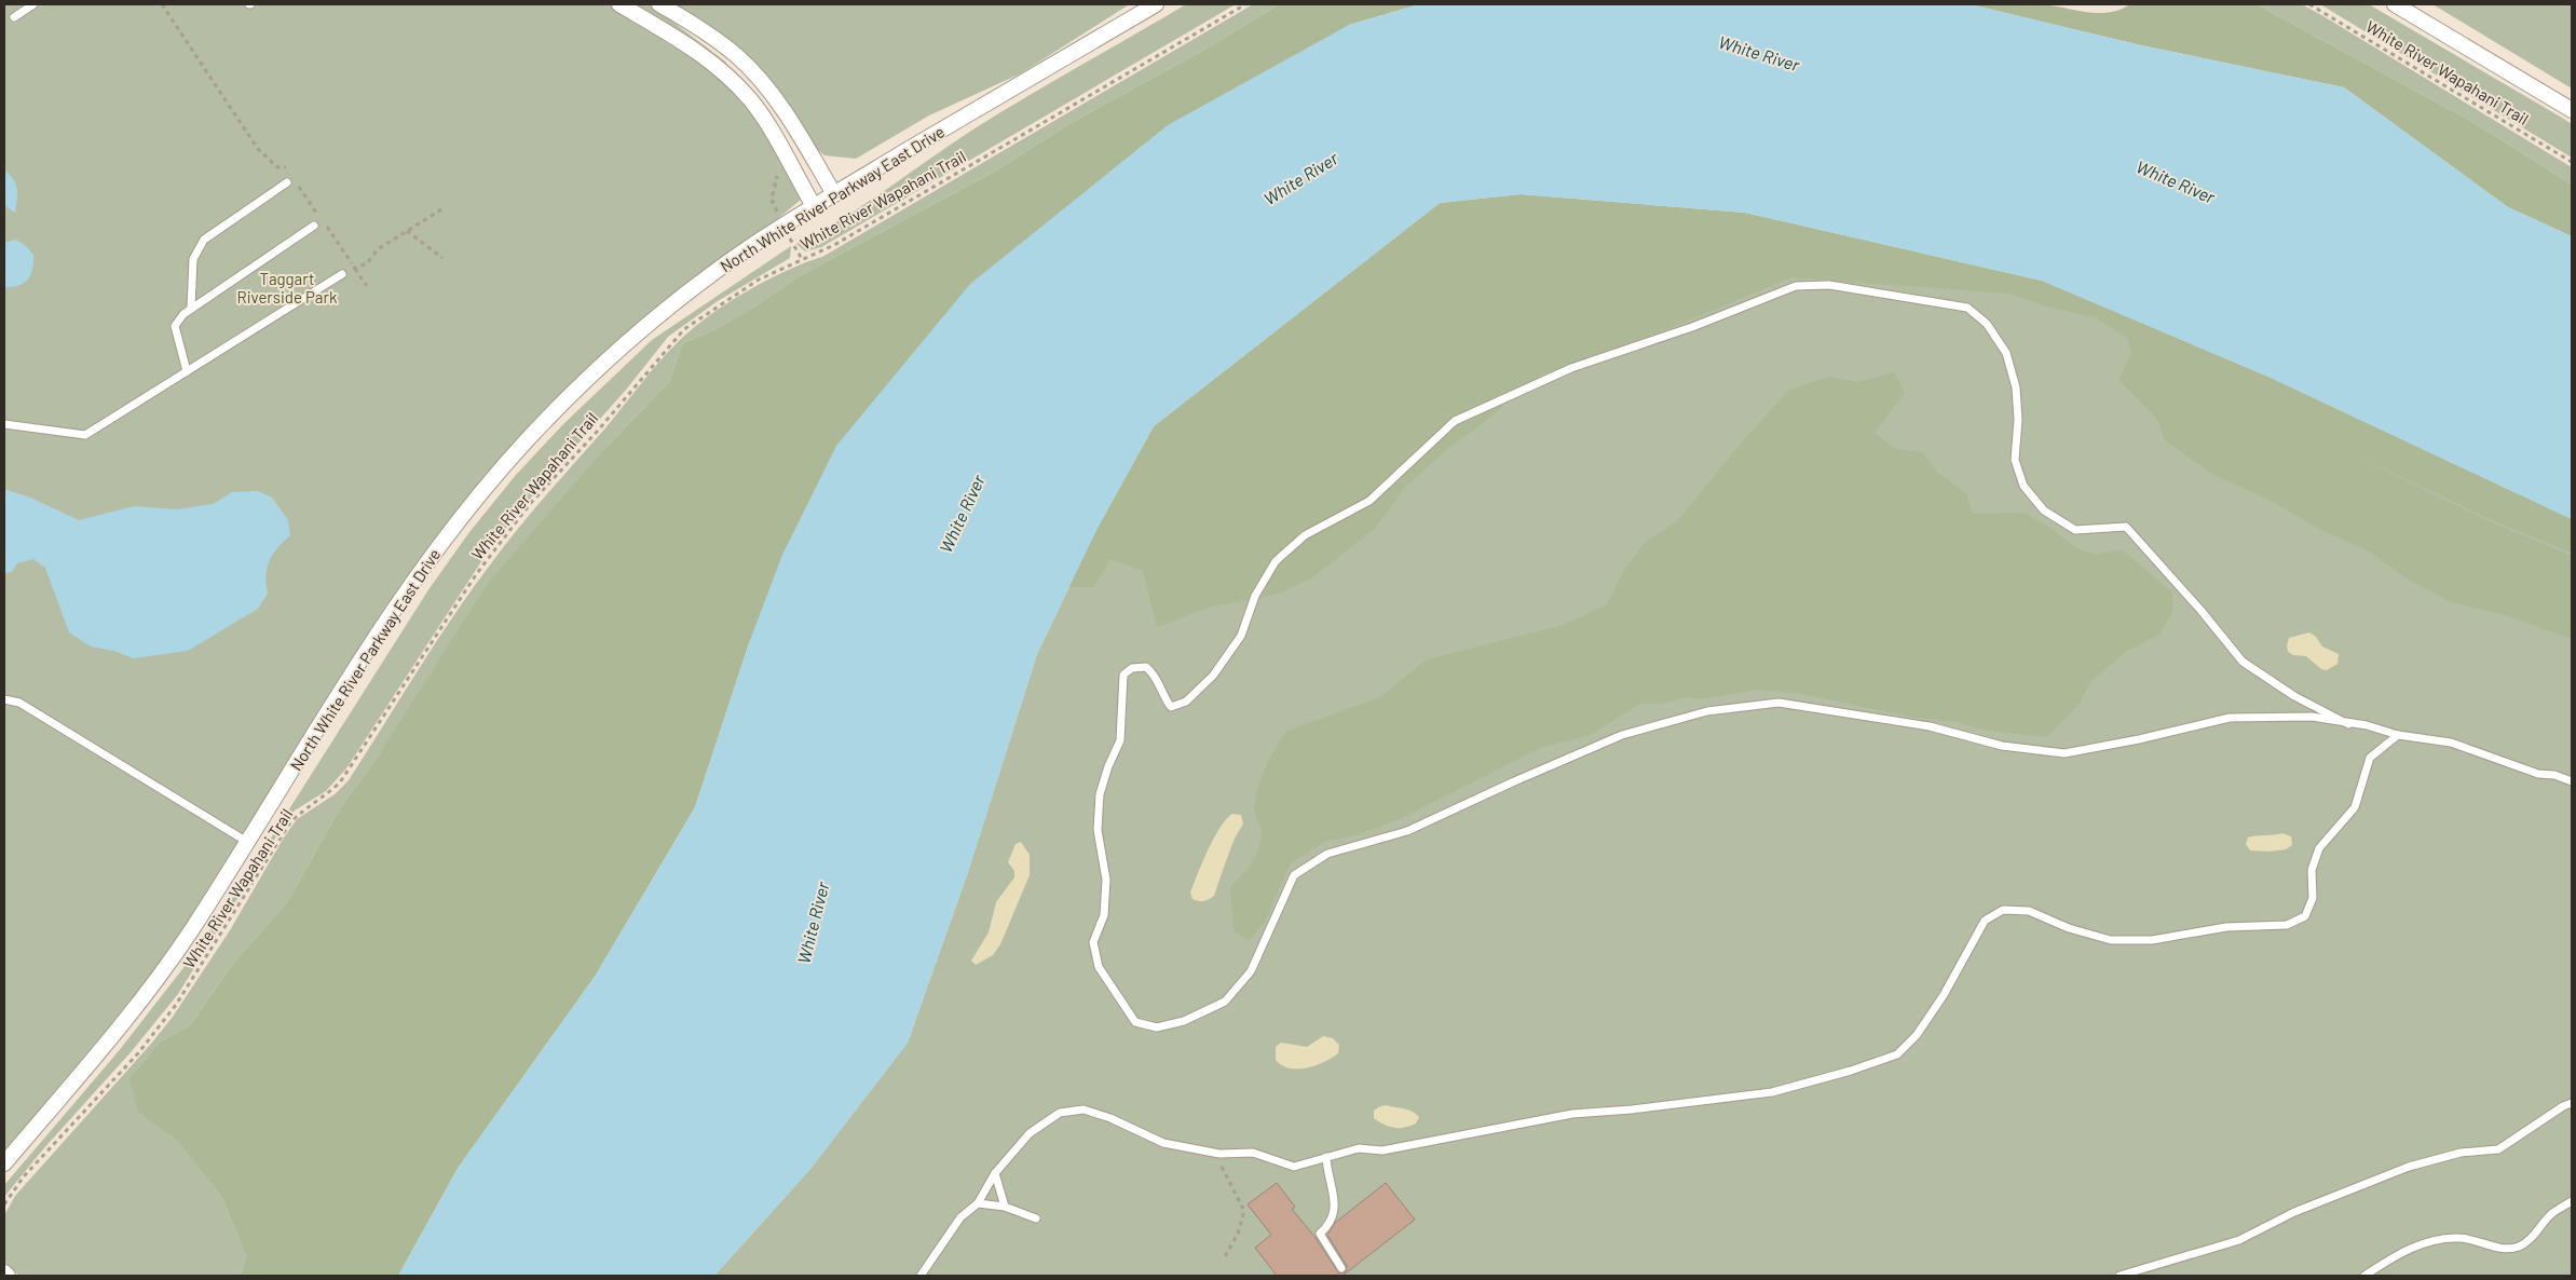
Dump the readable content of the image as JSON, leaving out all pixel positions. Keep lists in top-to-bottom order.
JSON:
{
  "streets": {
    "street": ["North White River Parkway East Drive"],
    "path": ["White River Wapahani Trail"]
  },
  "water": ["White River"],
  "parks": ["Taggart Riverside Park"]
}
